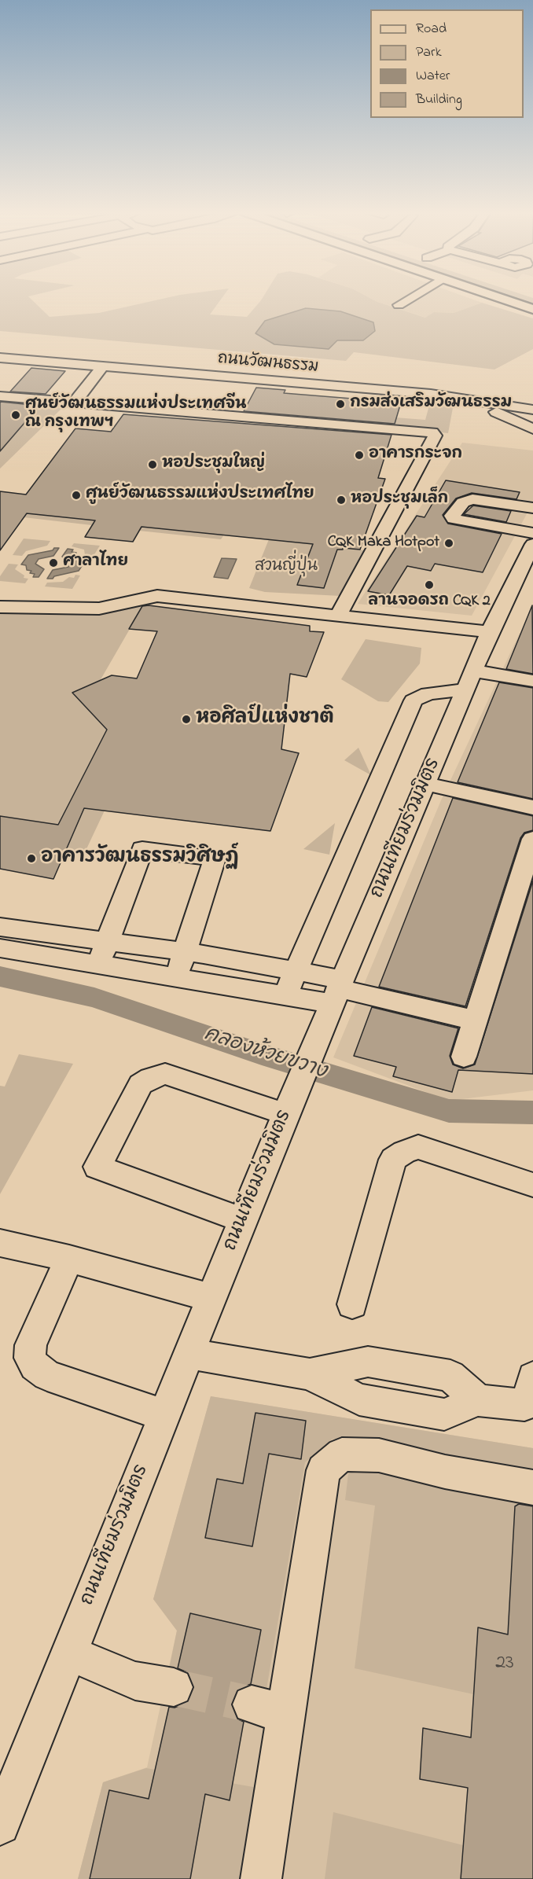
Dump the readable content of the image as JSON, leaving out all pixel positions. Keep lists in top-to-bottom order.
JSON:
{
  "streets": {
    "street": ["ถนนวัฒนธรรม", "ถนนเทียมร่วมมิตร"]
  },
  "water": ["คลองห้วยขวาง"],
  "parks": ["สวนญี่ปุ่น"],
  "places": [
    "กรมส่งเสริมวัฒนธรรม",
    "ศูนย์วัฒนธรรมแห่งประเทศจีน ณ กรุงเทพฯ",
    "อาคารกระจก",
    "หอประชุมใหญ่",
    "ศูนย์วัฒนธรรมแห่งประเทศไทย",
    "หอประชุมเล็ก",
    "CQK Maka Hotpot",
    "ศาลาไทย",
    "ลานจอดรถ CQK 2",
    "หอศิลป์แห่งชาติ",
    "อาคารวัฒนธรรมวิศิษฏ์"
  ],
  "house_numbers": ["23"],
  "legend": [
    "Road",
    "Park",
    "Water",
    "Building"
  ]
}
